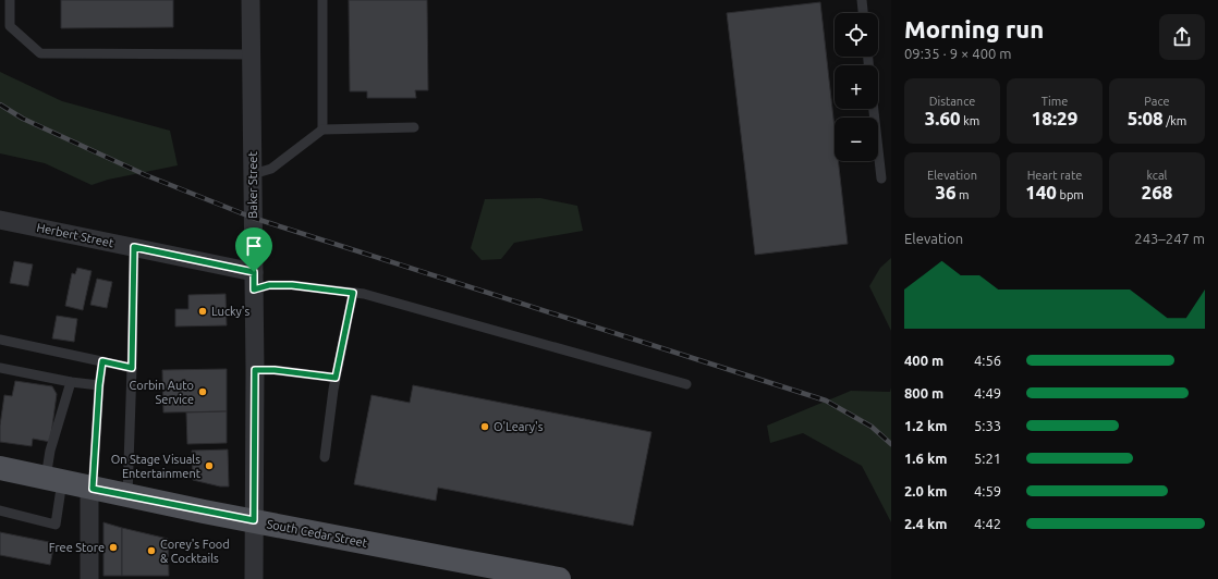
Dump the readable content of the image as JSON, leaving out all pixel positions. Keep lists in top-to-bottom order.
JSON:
{
  "streets": {
    "main road": ["South Cedar Street"],
    "street": ["Baker Street", "Herbert Street"]
  },
  "crossings": [
    ["Baker Street", "Herbert Street"],
    ["Baker Street", "South Cedar Street"]
  ],
  "places": [
    "Lucky's",
    "Corbin Auto Service",
    "O'Leary's",
    "On Stage Visuals Entertainment",
    "Free Store",
    "Corey's Food & Cocktails"
  ],
  "page": {
    "heading": ["Morning run", "09:35 · 9 × 400 m"],
    "map_buttons": ["+", "−"],
    "stats": [
      ["Distance", "3.60 km"],
      ["Time", "18:29"],
      ["Pace", "5:08 /km"],
      ["Elevation", "36 m"],
      ["Heart rate", "140 bpm"],
      ["kcal", "268"]
    ],
    "chart": ["Elevation", "243–247 m"],
    "list": [
      {
        "name": "400 m",
        "note": "4:56"
      },
      {
        "name": "800 m",
        "note": "4:49"
      },
      {
        "name": "1.2 km",
        "note": "5:33"
      },
      {
        "name": "1.6 km",
        "note": "5:21"
      },
      {
        "name": "2.0 km",
        "note": "4:59"
      },
      {
        "name": "2.4 km",
        "note": "4:42"
      }
    ]
  }
}
